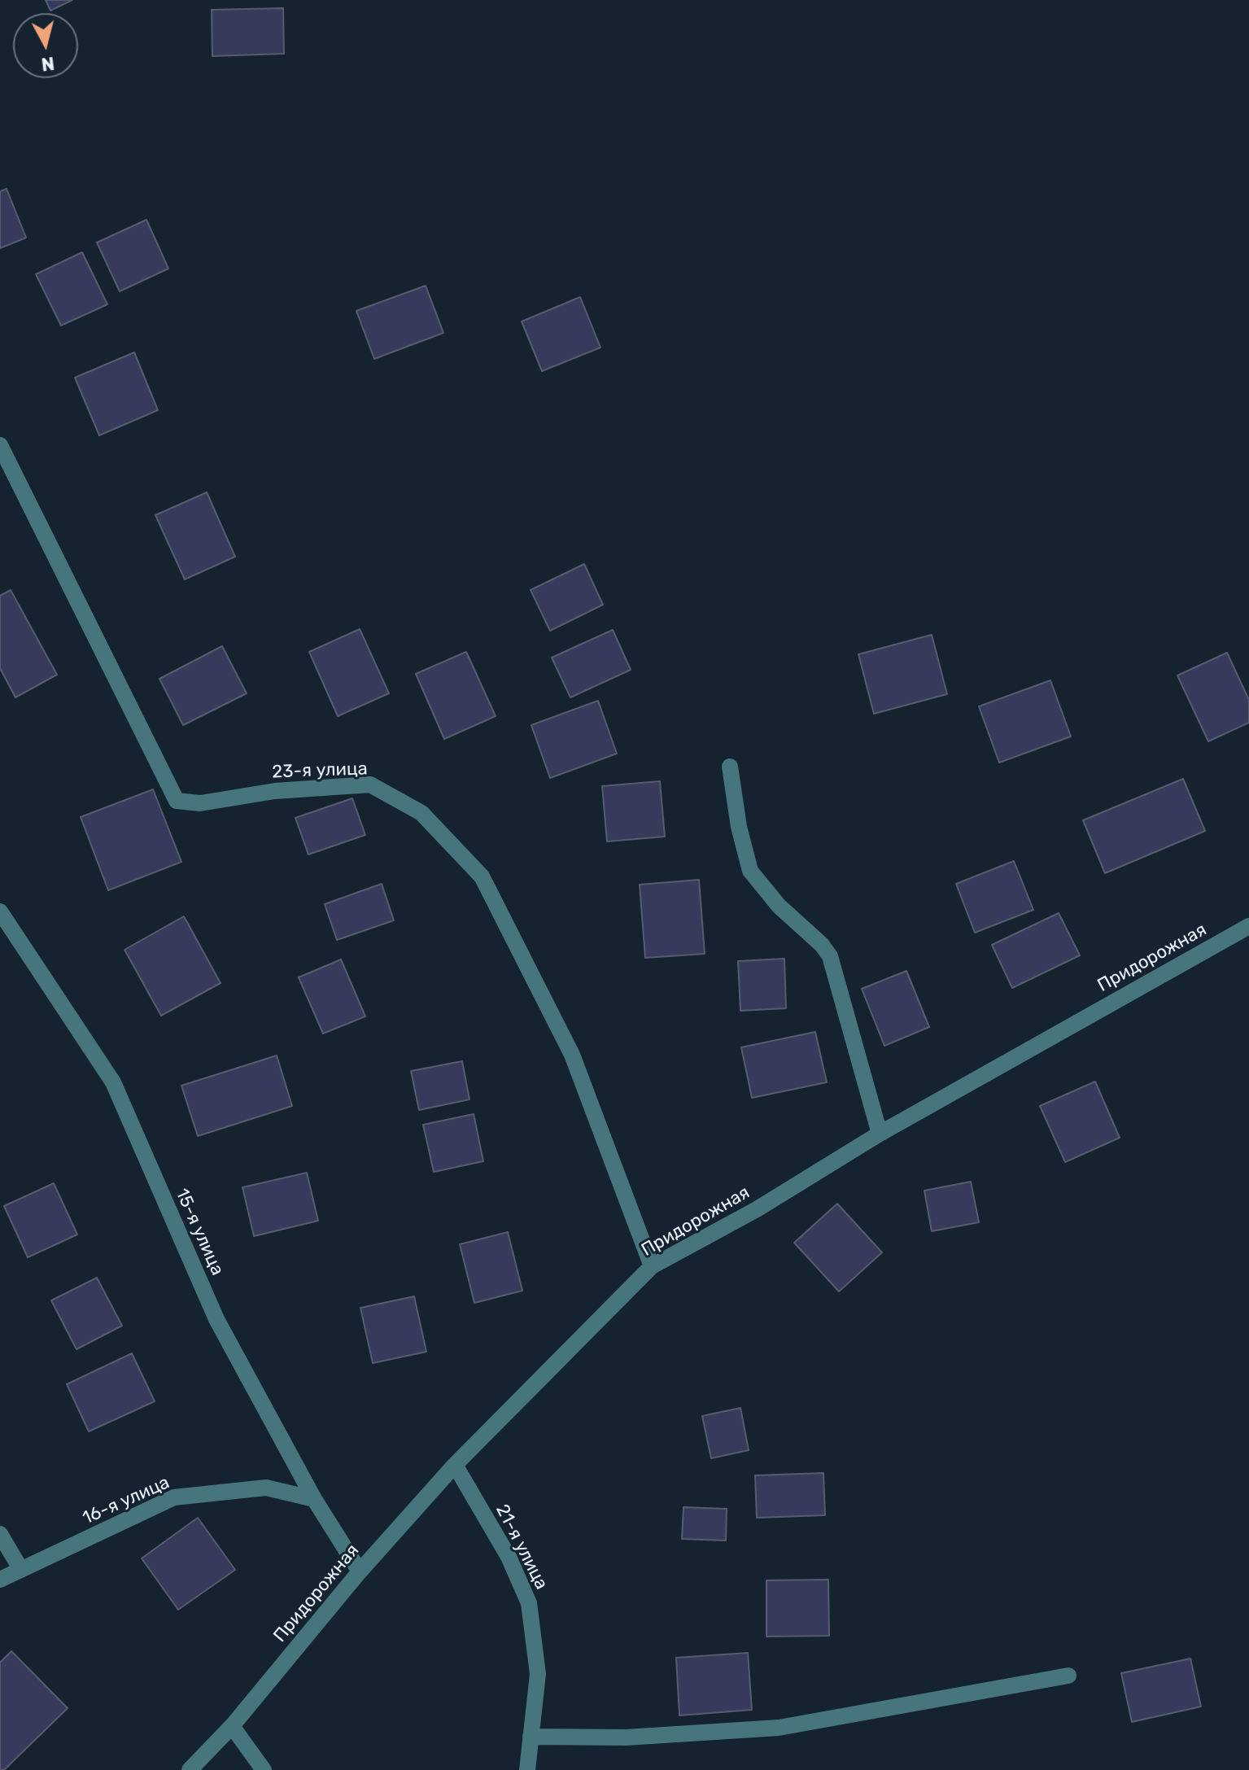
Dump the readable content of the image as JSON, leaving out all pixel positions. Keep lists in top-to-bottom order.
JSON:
{
  "streets": {
    "street": [
      "23-я улица",
      "Придорожная",
      "15-я улица",
      "16-я улица",
      "21-я улица"
    ]
  },
  "crossings": [
    ["23-я улица", "Придорожная"],
    ["Придорожная", "15-я улица"],
    ["Придорожная", "21-я улица"],
    ["15-я улица", "16-я улица"]
  ],
  "north": "bottom"
}
